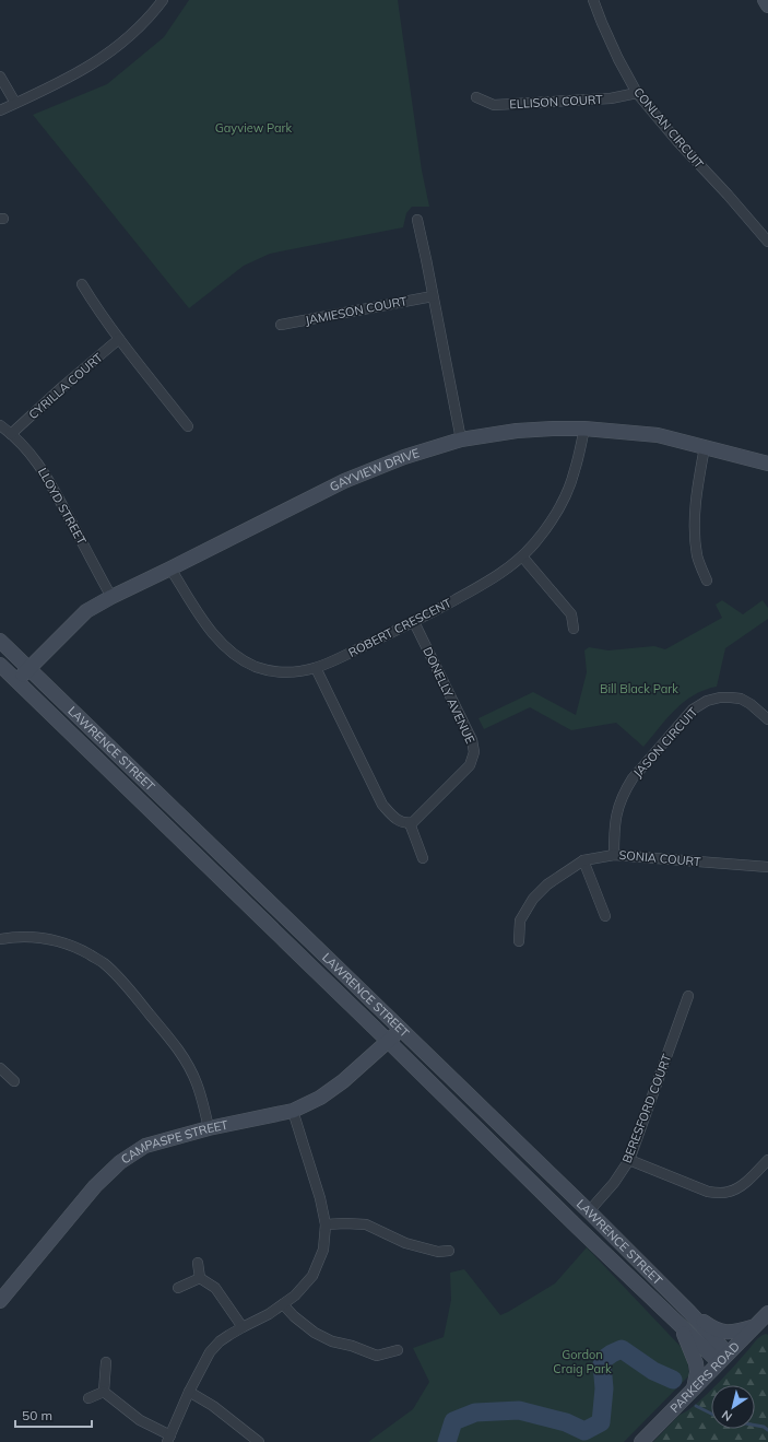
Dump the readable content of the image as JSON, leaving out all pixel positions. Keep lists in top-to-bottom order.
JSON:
{
  "streets": {
    "main road": [
      "GAYVIEW DRIVE",
      "LAWRENCE STREET",
      "CAMPASPE STREET",
      "PARKERS ROAD"
    ],
    "street": [
      "ELLISON COURT",
      "CONLAN CIRCUIT",
      "JAMIESON COURT",
      "CYRILLA COURT",
      "LLOYD STREET",
      "ROBERT CRESCENT",
      "DONELLY AVENUE",
      "JASON CIRCUIT",
      "SONIA COURT",
      "BERESFORD COURT"
    ]
  },
  "crossings": [
    ["ELLISON COURT", "CONLAN CIRCUIT"],
    ["CYRILLA COURT", "LLOYD STREET"],
    ["GAYVIEW DRIVE", "LLOYD STREET"],
    ["GAYVIEW DRIVE", "ROBERT CRESCENT"],
    ["GAYVIEW DRIVE", "LAWRENCE STREET"],
    ["ROBERT CRESCENT", "DONELLY AVENUE"],
    ["JASON CIRCUIT", "SONIA COURT"],
    ["LAWRENCE STREET", "BERESFORD COURT"],
    ["LAWRENCE STREET", "CAMPASPE STREET"],
    ["LAWRENCE STREET", "PARKERS ROAD"]
  ],
  "parks": ["Gayview Park", "Bill Black Park", "Gordon Craig Park"],
  "scale_bar": "50 m",
  "north": "bottom left"
}
